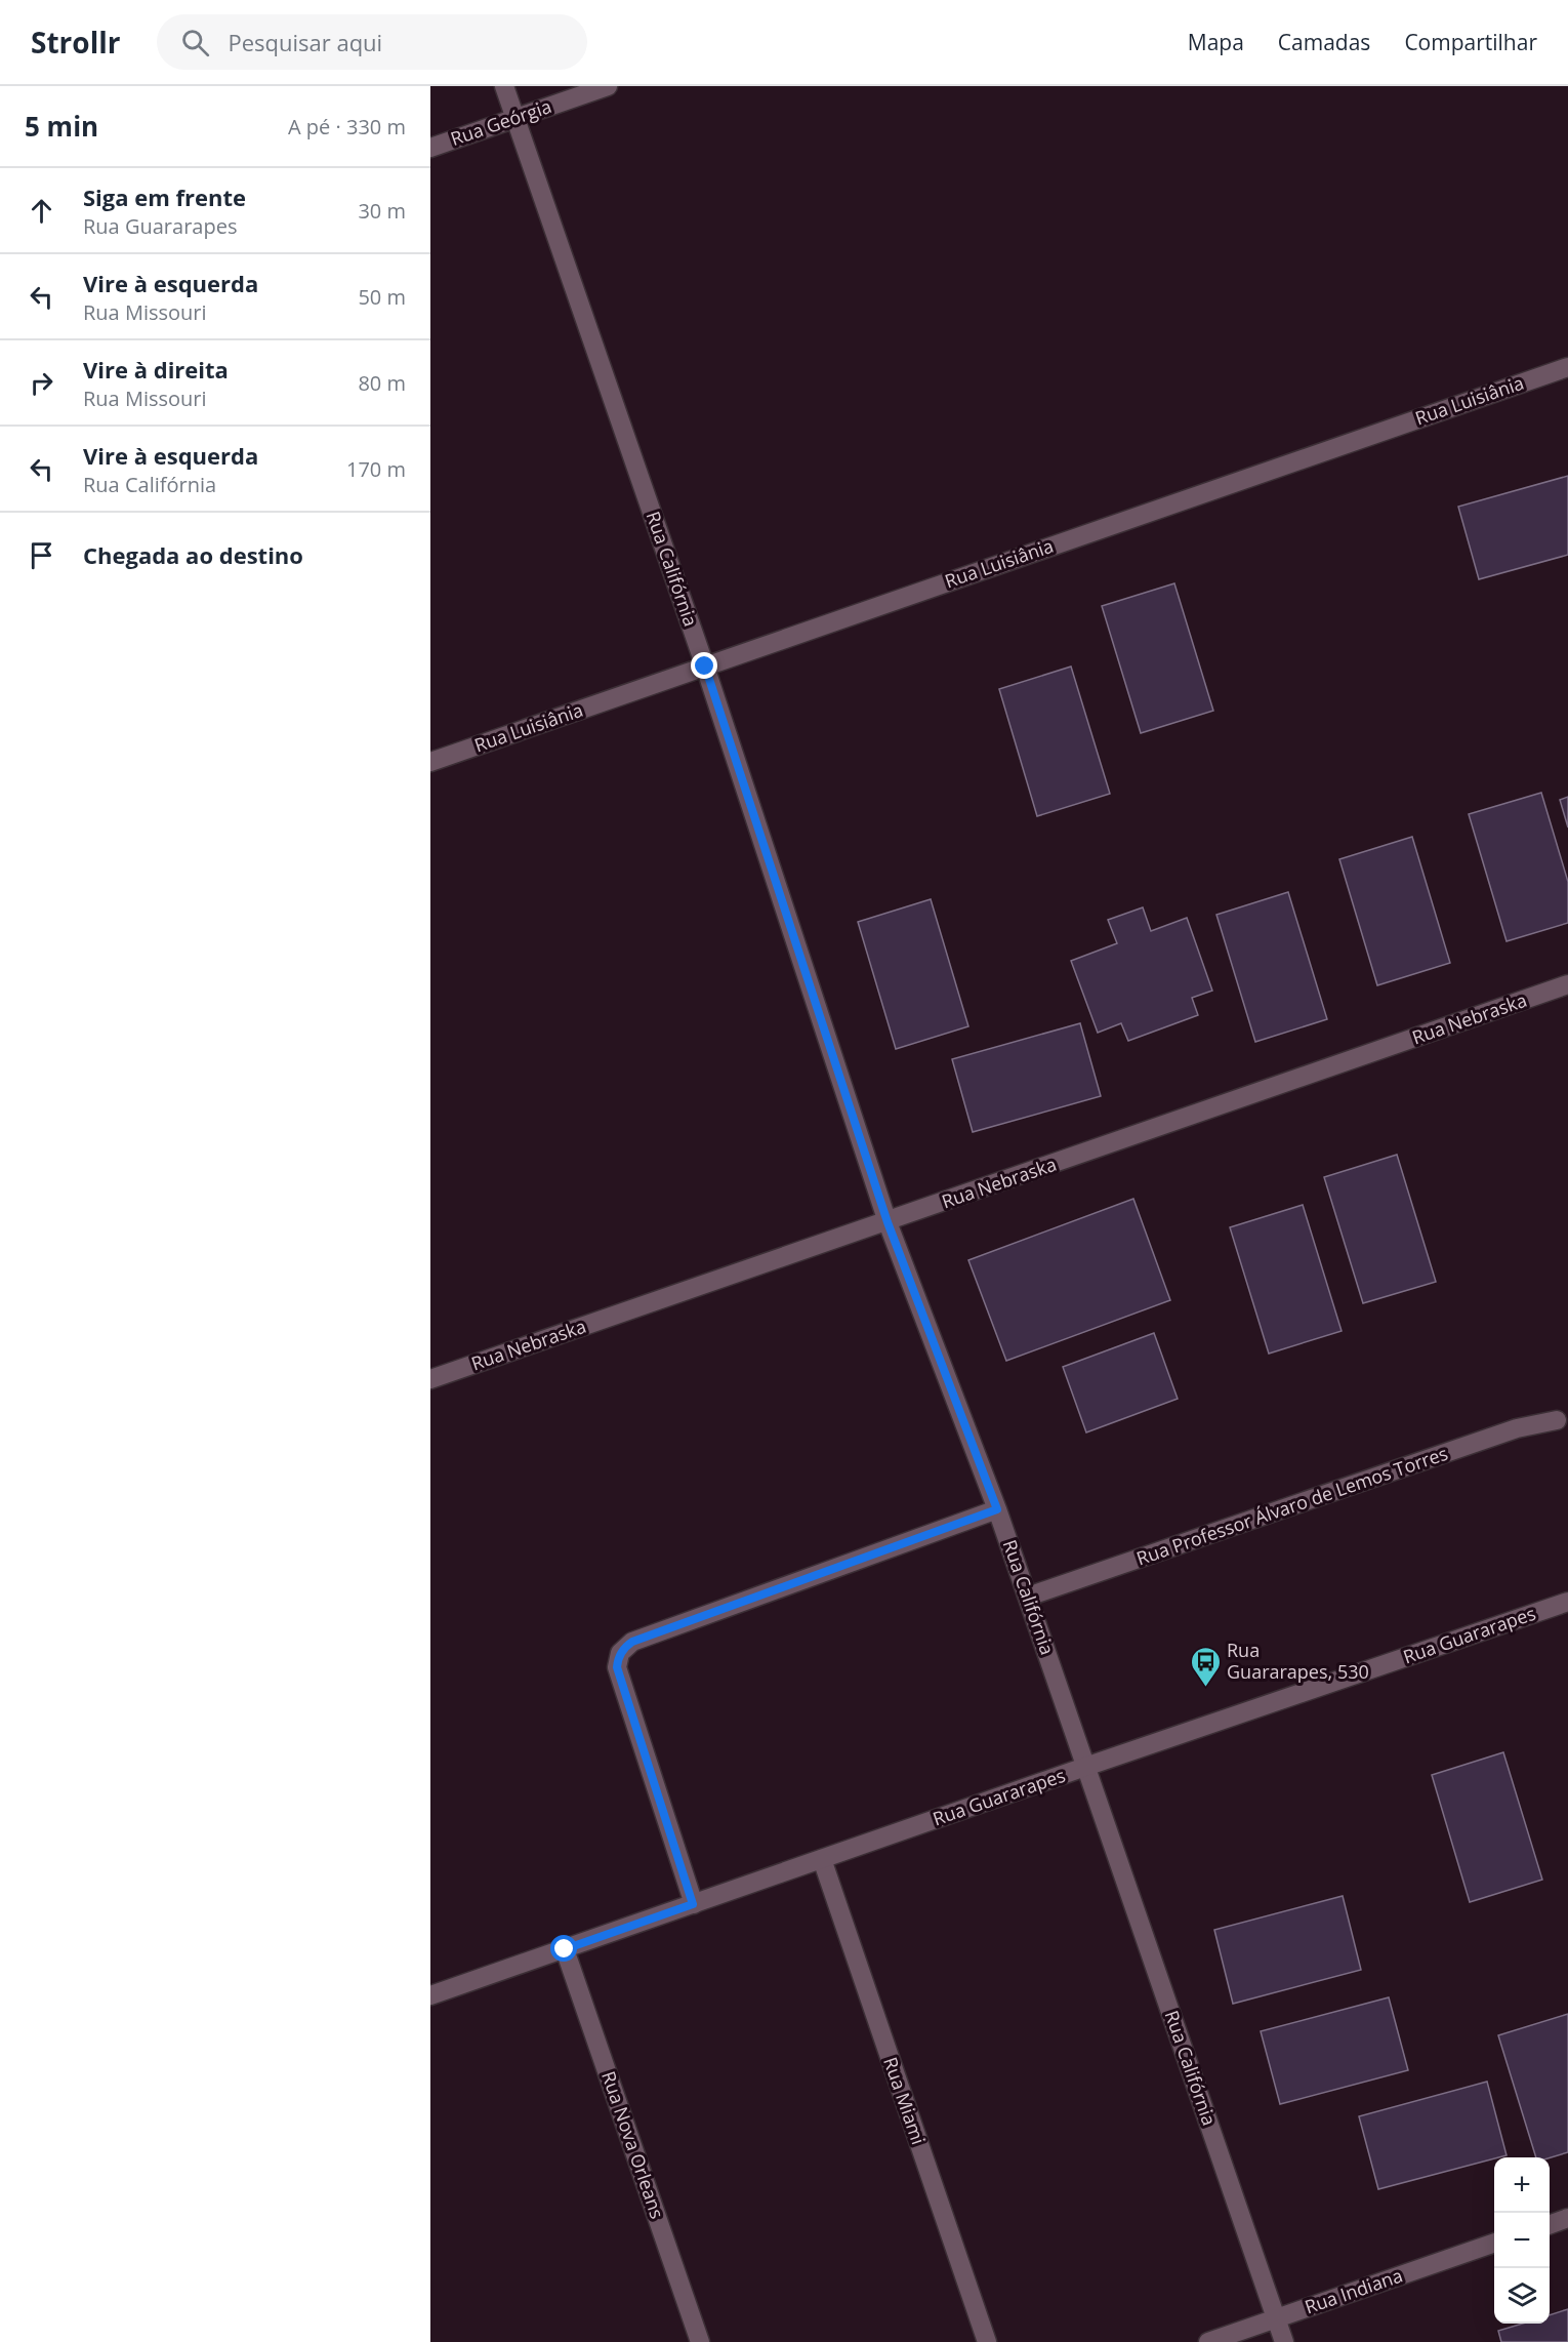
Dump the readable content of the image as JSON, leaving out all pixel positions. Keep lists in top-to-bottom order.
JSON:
{
  "streets": {
    "street": [
      "Rua Geórgia",
      "Rua Luisiânia",
      "Rua Califórnia",
      "Rua Nebraska",
      "Rua Professor Álvaro de Lemos Torres",
      "Rua Guararapes",
      "Rua Miami",
      "Rua Nova Orleans",
      "Rua Indiana"
    ]
  },
  "crossings": [
    ["Rua Geórgia", "Rua Califórnia"],
    ["Rua Luisiânia", "Rua Califórnia"],
    ["Rua Califórnia", "Rua Nebraska"],
    ["Rua Califórnia", "Rua Professor Álvaro de Lemos Torres"],
    ["Rua Califórnia", "Rua Guararapes"],
    ["Rua Califórnia", "Rua Indiana"],
    ["Rua Guararapes", "Rua Miami"],
    ["Rua Guararapes", "Rua Nova Orleans"]
  ],
  "places": {
    "bus stop": ["Rua Guararapes, 530"]
  },
  "page": {
    "header": "Strollr",
    "search": "Pesquisar aqui",
    "nav": ["Mapa", "Camadas", "Compartilhar"],
    "heading": ["5 min", "A pé · 330 m"],
    "list": [
      ["Siga em frente", "Rua Guararapes", "30 m"],
      ["Vire à esquerda", "Rua Missouri", "50 m"],
      ["Vire à direita", "Rua Missouri", "80 m"],
      ["Vire à esquerda", "Rua Califórnia", "170 m"],
      "Chegada ao destino"
    ],
    "map_buttons": ["+", "−"]
  }
}
